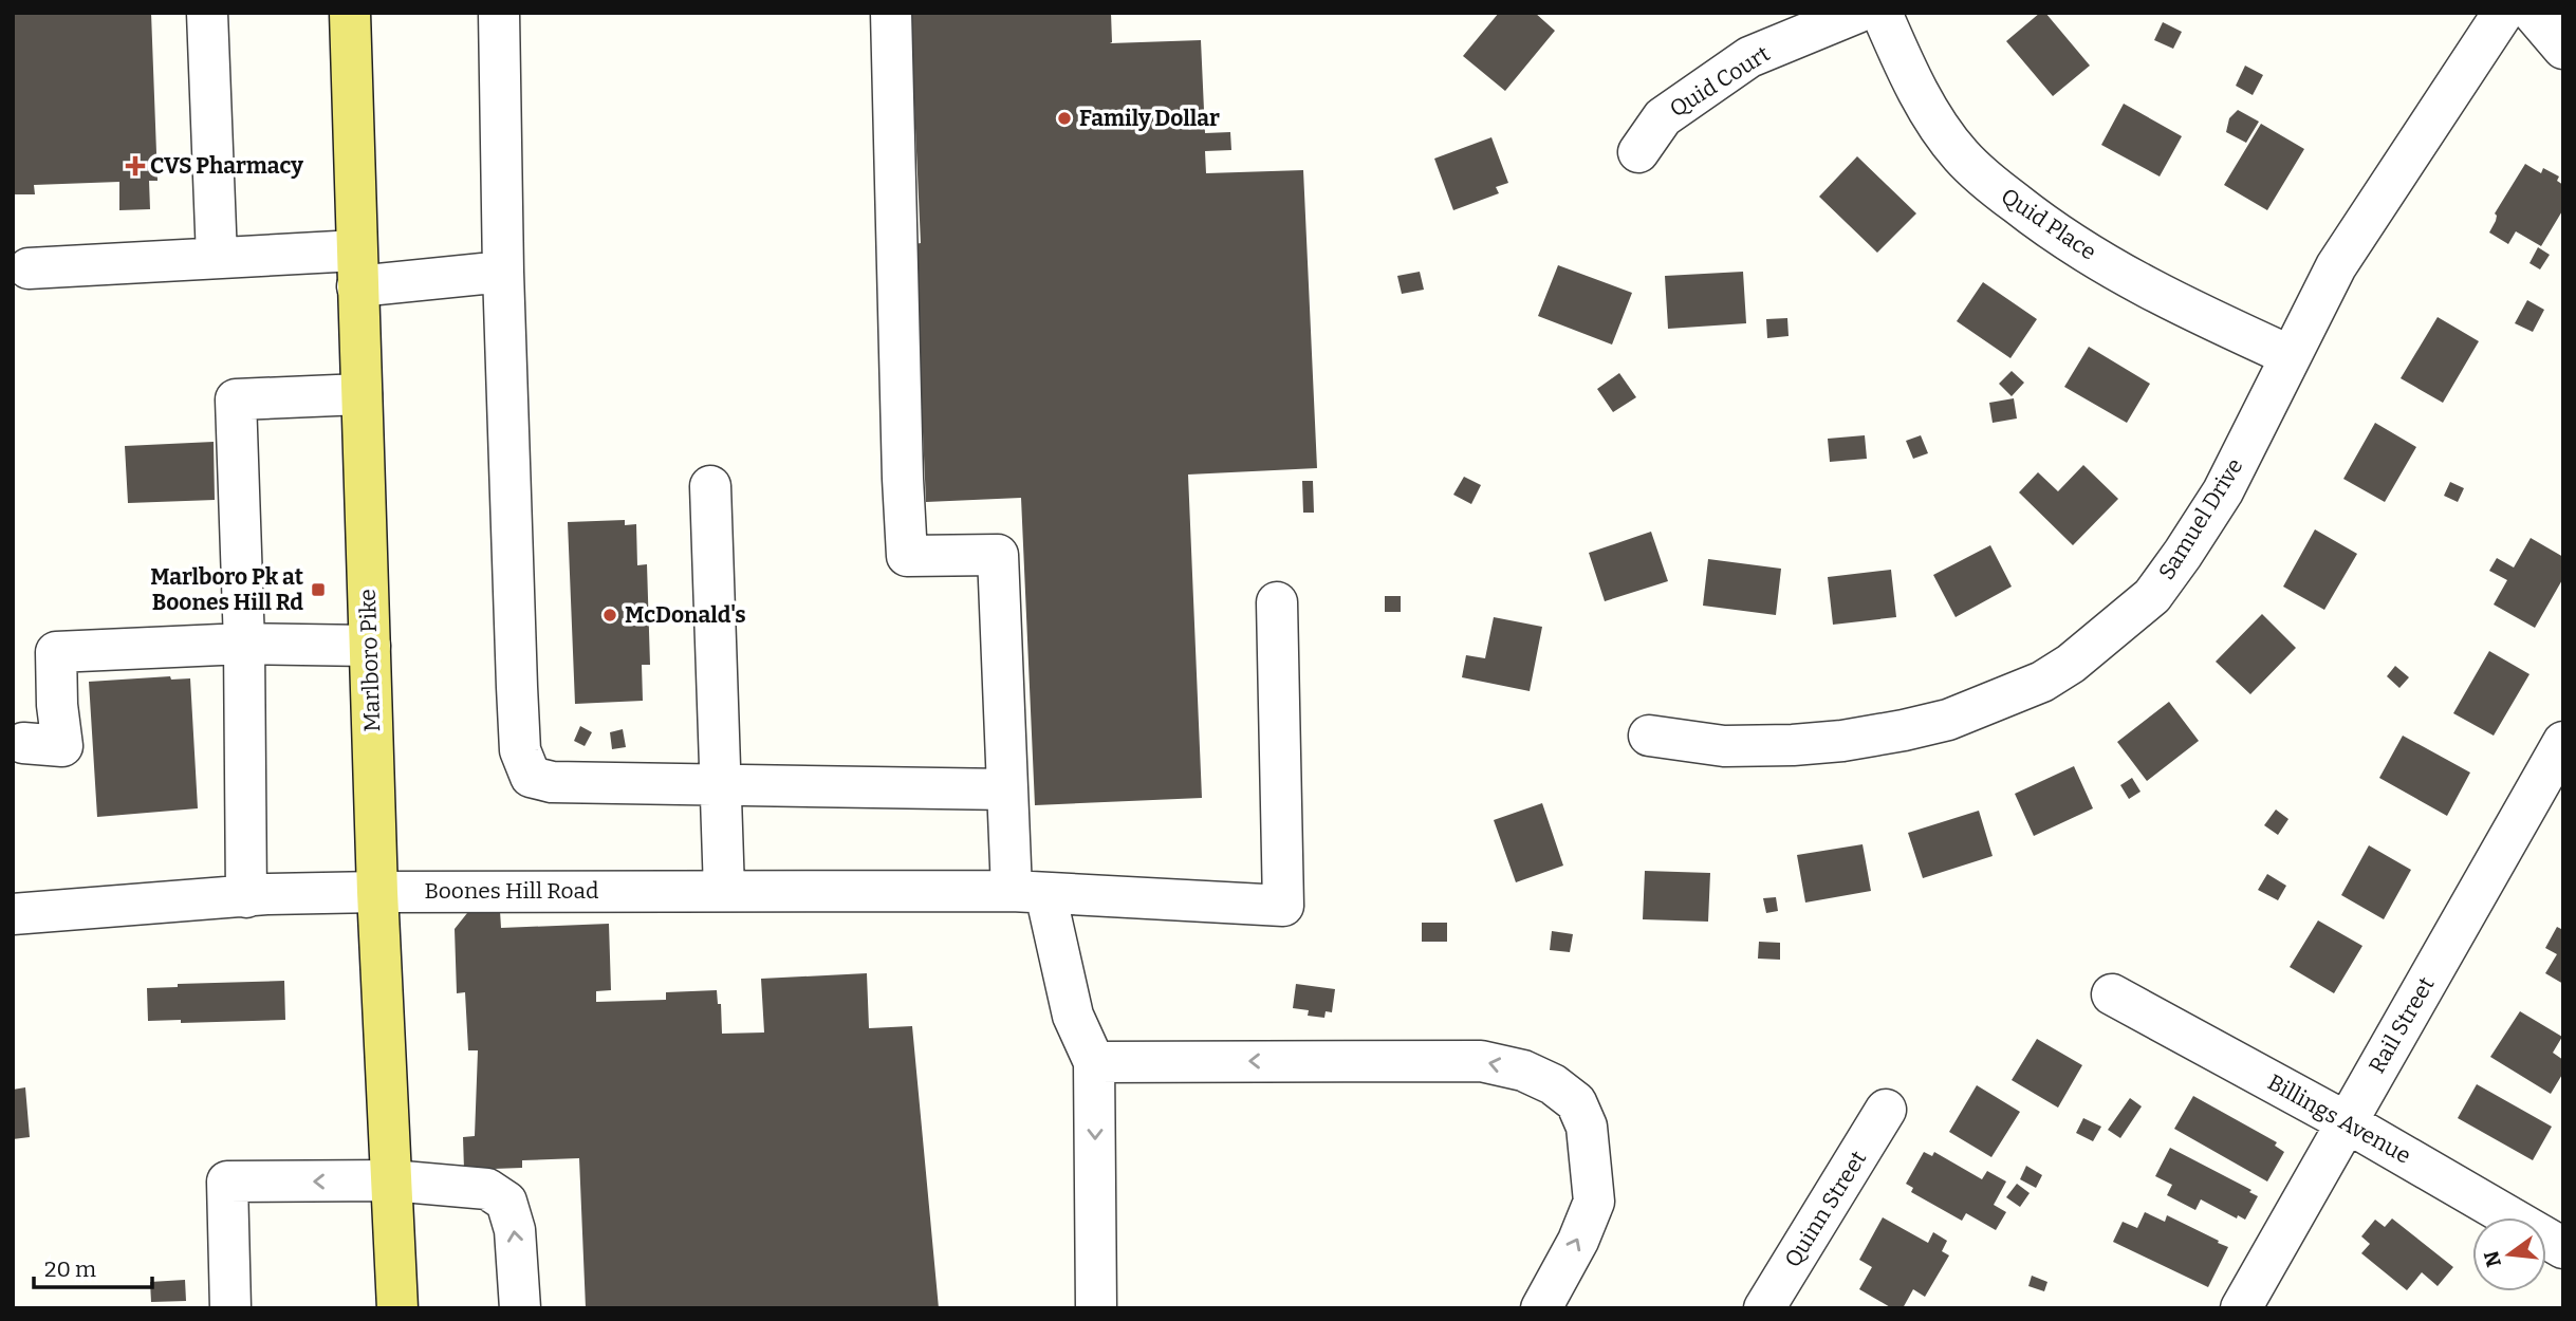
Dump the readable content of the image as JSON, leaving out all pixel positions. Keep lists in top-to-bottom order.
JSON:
{
  "streets": {
    "main road": ["Marlboro Pike"],
    "street": [
      "Quid Court",
      "Quid Place",
      "Samuel Drive",
      "Boones Hill Road",
      "Rail Street",
      "Billings Avenue",
      "Quinn Street"
    ]
  },
  "crossings": [
    ["Quid Place", "Samuel Drive"],
    ["Marlboro Pike", "Boones Hill Road"],
    ["Rail Street", "Billings Avenue"]
  ],
  "places": {
    "other": ["Family Dollar", "McDonald's"],
    "health": ["CVS Pharmacy"],
    "transit": ["Marlboro Pk at Boones Hill Rd"]
  },
  "scale_bar": "20 m",
  "north": "left"
}
